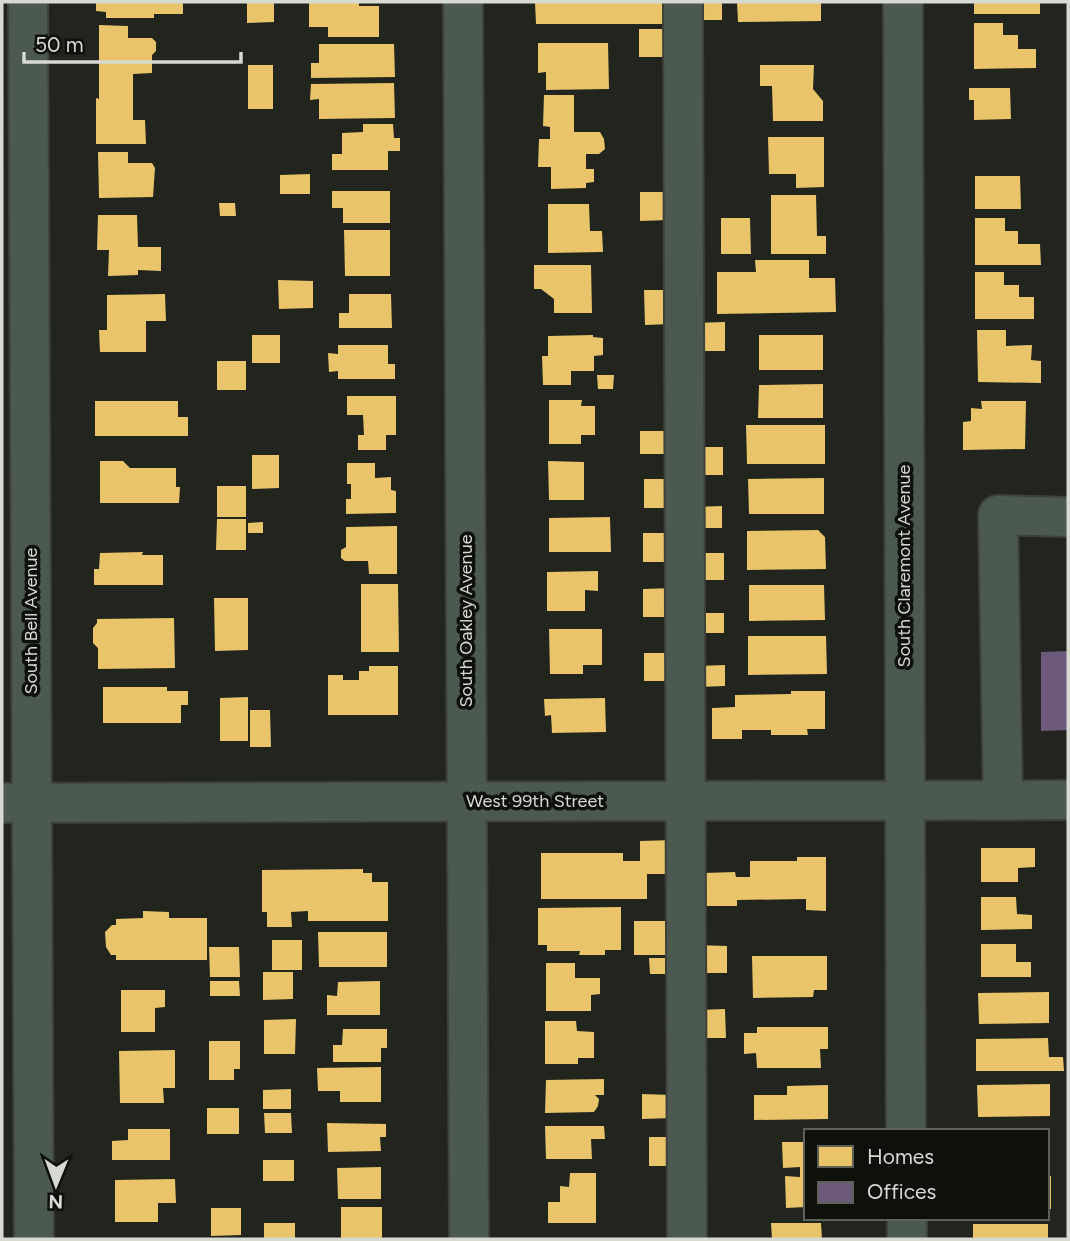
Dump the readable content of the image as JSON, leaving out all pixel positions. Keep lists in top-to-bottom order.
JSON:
{
  "streets": {
    "street": [
      "South Claremont Avenue",
      "South Bell Avenue",
      "South Oakley Avenue",
      "West 99th Street"
    ]
  },
  "crossings": [
    ["South Claremont Avenue", "West 99th Street"],
    ["South Bell Avenue", "West 99th Street"],
    ["South Oakley Avenue", "West 99th Street"]
  ],
  "legend": ["Homes", "Offices"],
  "scale_bar": "50 m",
  "north": "bottom"
}
